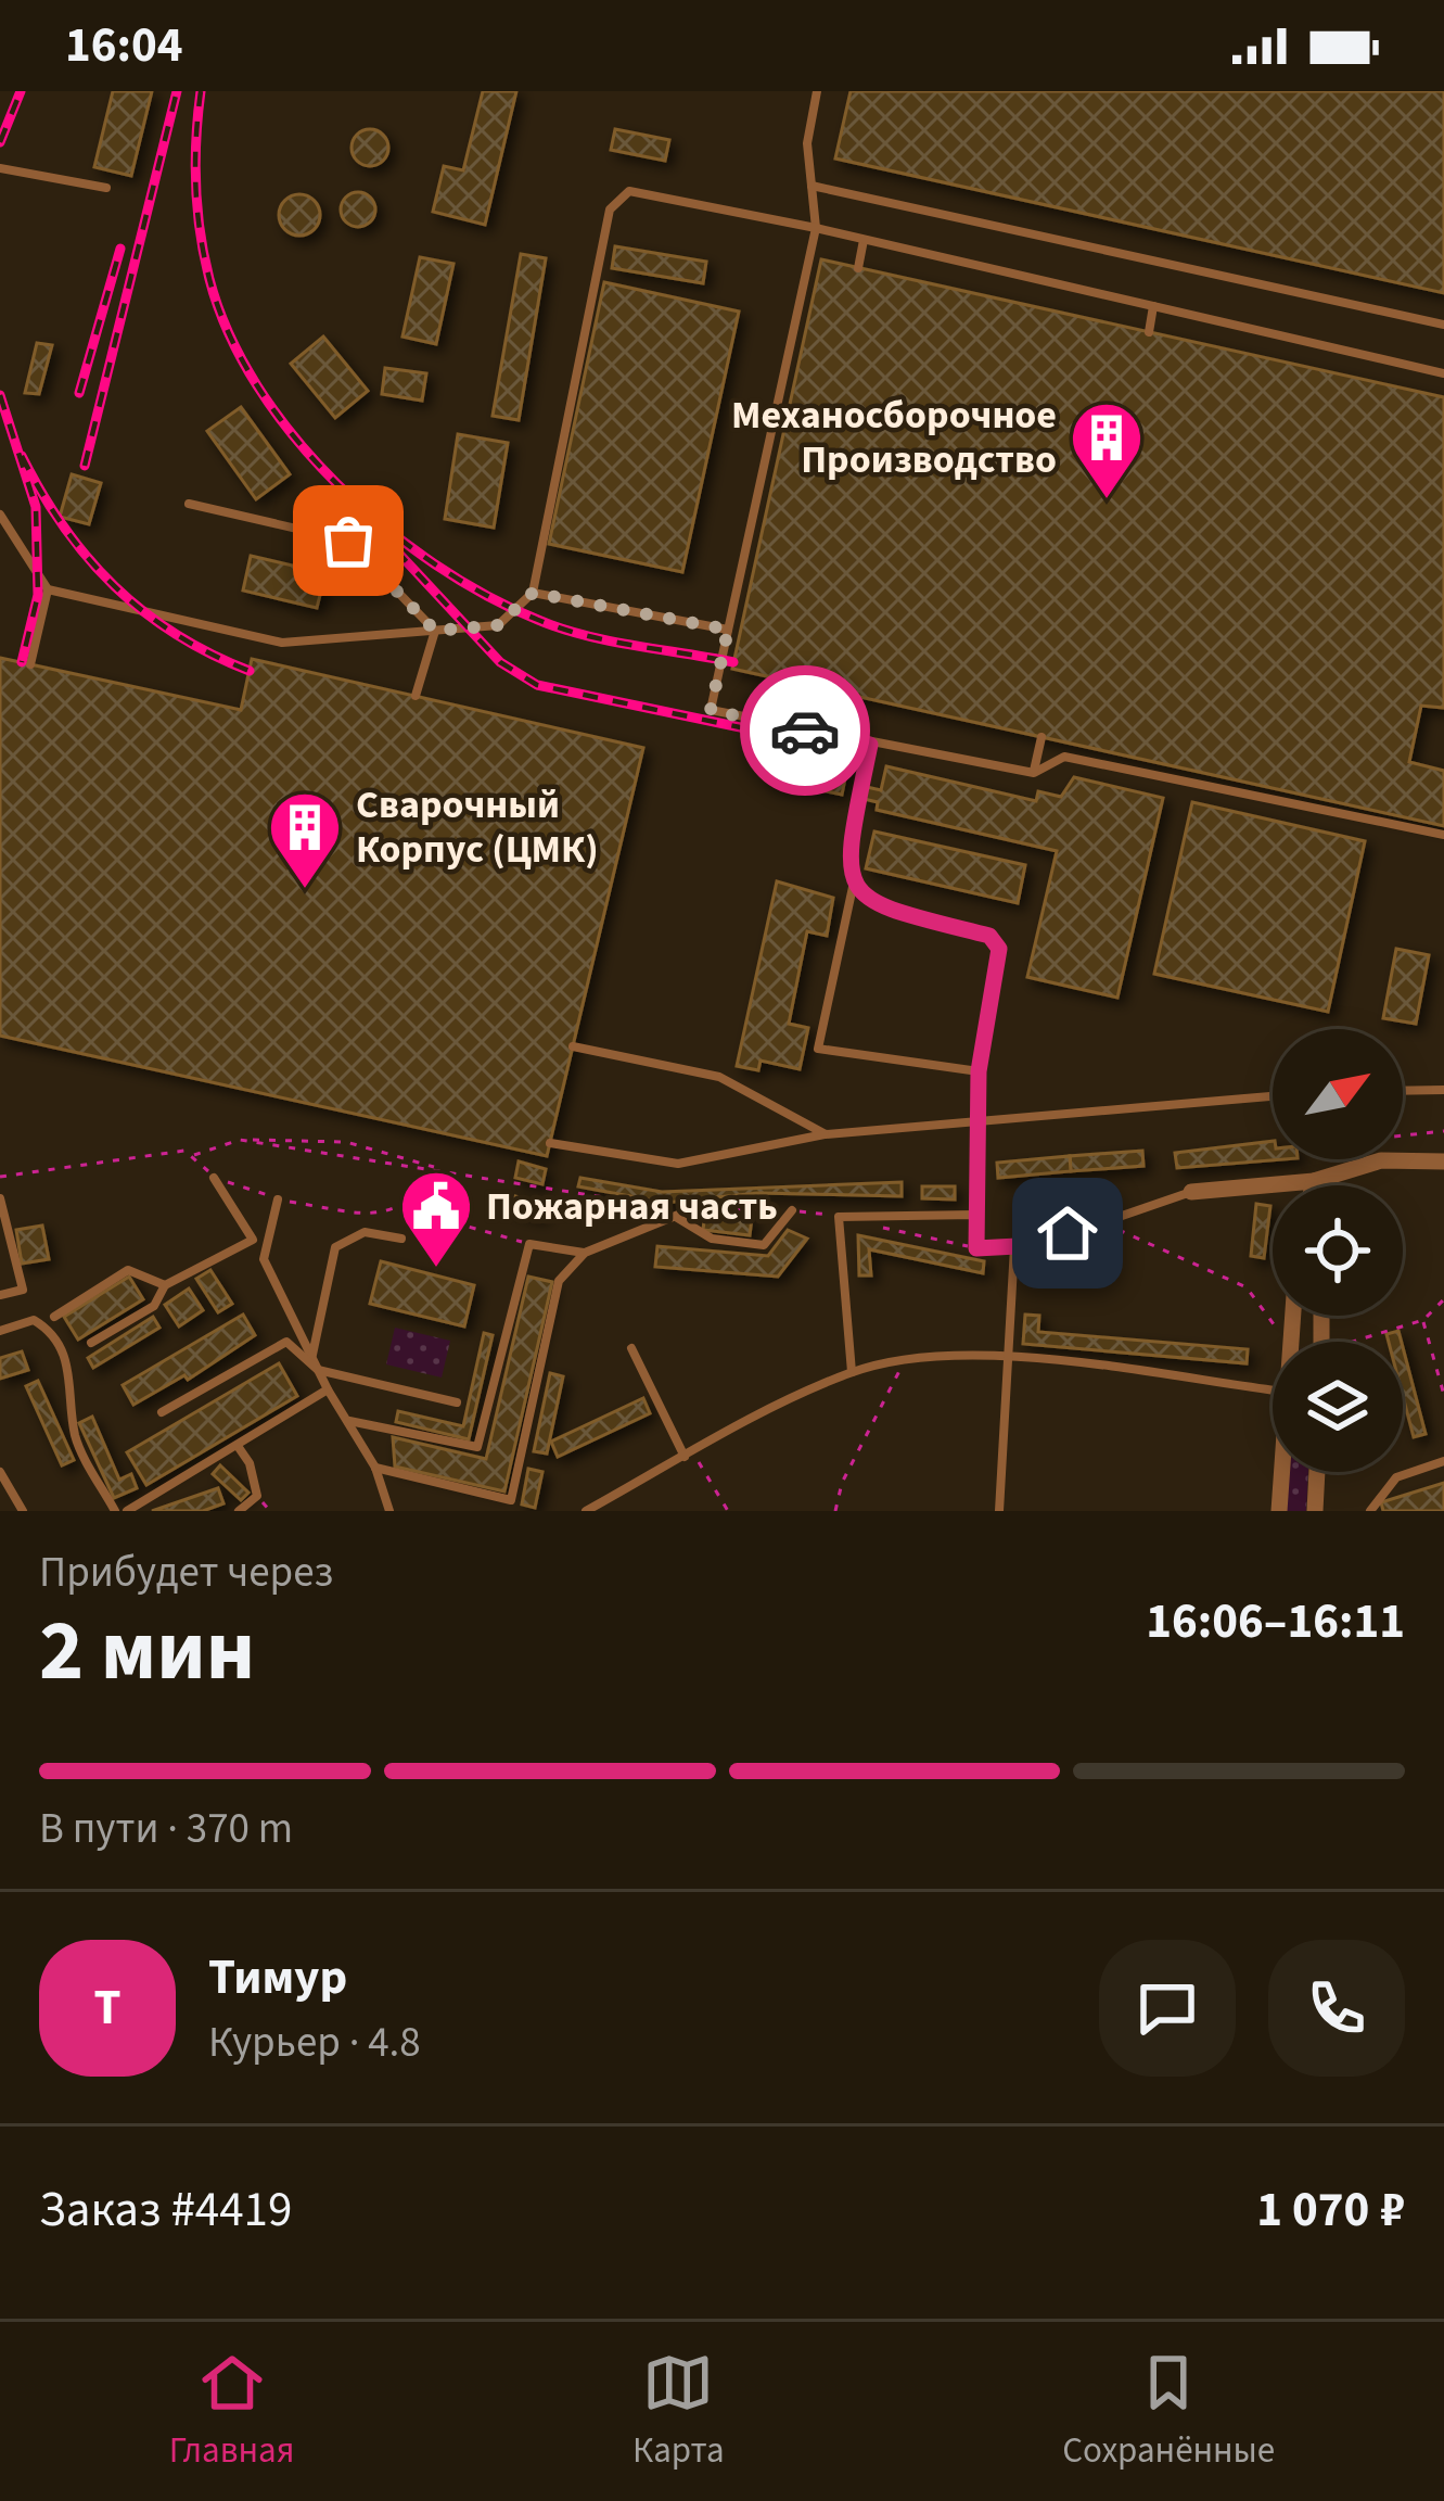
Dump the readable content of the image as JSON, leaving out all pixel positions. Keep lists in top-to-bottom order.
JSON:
{
  "places": {
    "building": ["Механосборочное Производство", "Сварочный Корпус (ЦМК)"],
    "public building": ["Пожарная часть"]
  },
  "north": "top right",
  "page": {
    "status": "16:04",
    "heading": ["2 мин", "Прибудет через", "16:06–16:11"],
    "panel": [
      "Тимур",
      "Курьер · 4.8",
      "Заказ #4419",
      "1 070 ₽"
    ],
    "bar": "В пути · 370 m",
    "round": "Т",
    "tabs": ["Главная", "Карта", "Сохранённые"]
  }
}
